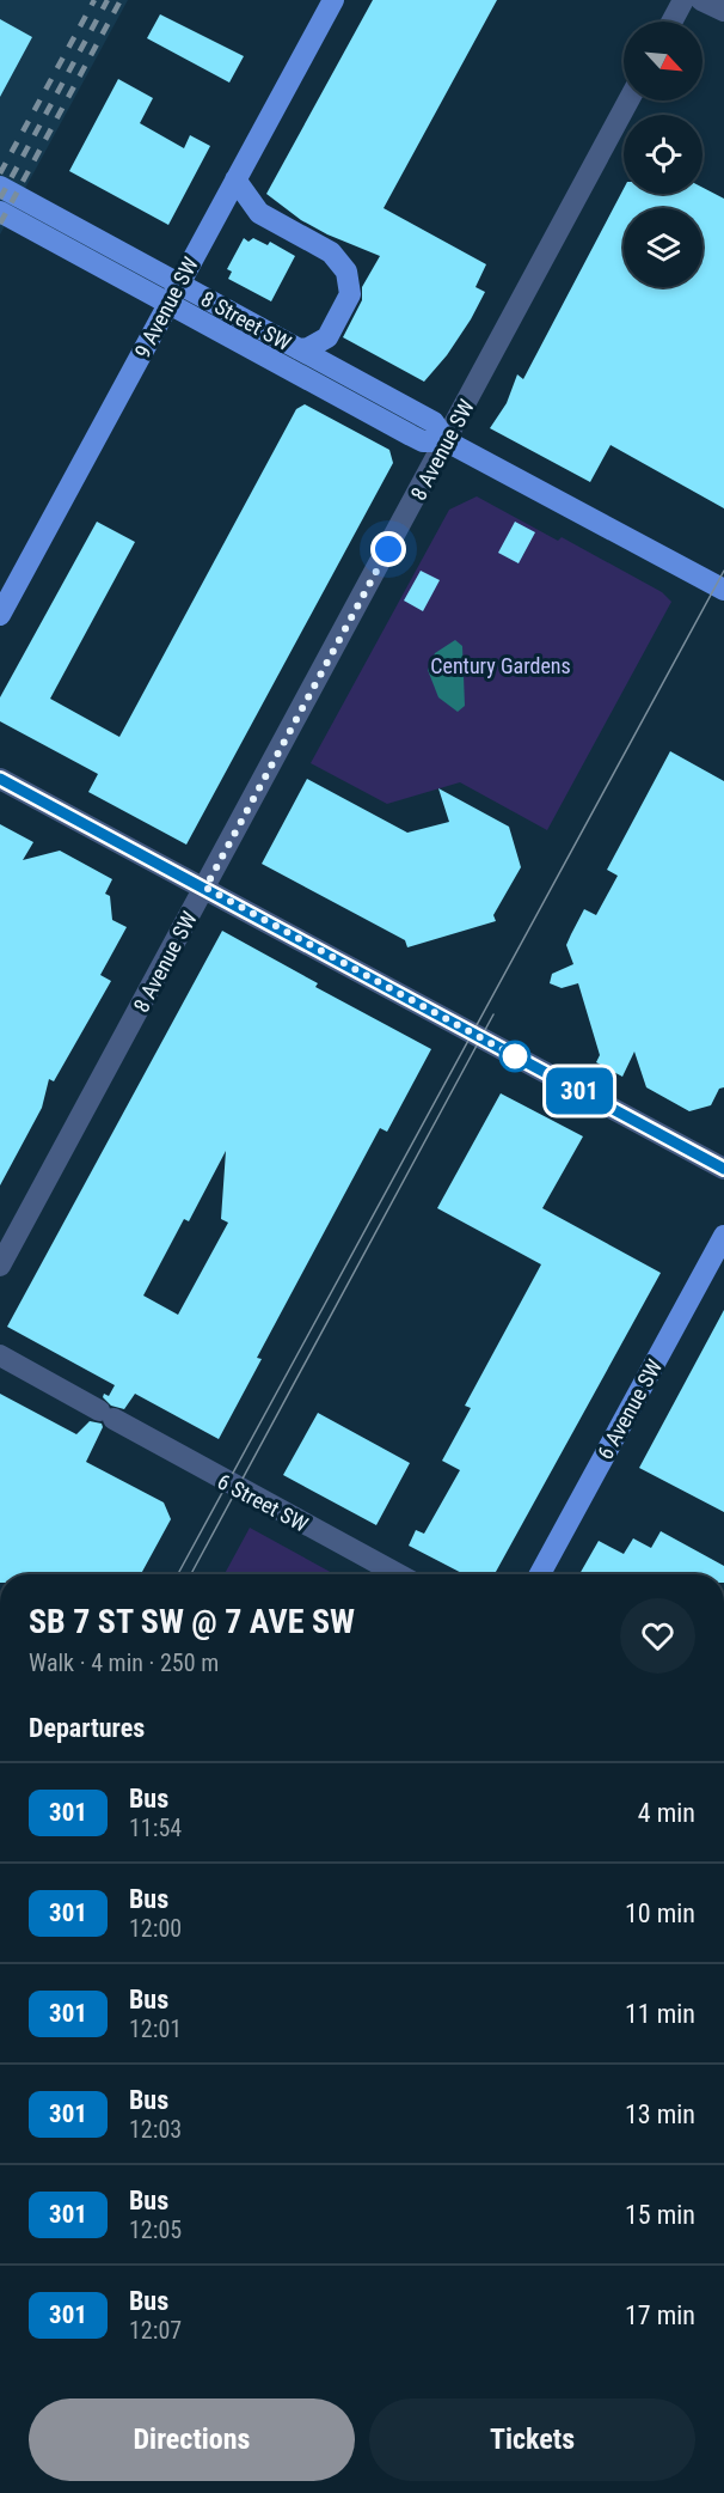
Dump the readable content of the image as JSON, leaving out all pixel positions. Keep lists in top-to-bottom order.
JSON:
{
  "streets": {
    "main road": ["9 Avenue SW", "8 Street SW", "6 Avenue SW"],
    "street": ["8 Avenue SW", "6 Street SW"]
  },
  "crossings": [
    ["8 Street SW", "8 Avenue SW"]
  ],
  "parks": ["Century Gardens"],
  "lines": ["bus line 301"],
  "north": "bottom right",
  "page": {
    "on_map": "301",
    "heading": [
      ["SB 7 ST SW @ 7 AVE SW", "Walk · 4 min · 250 m"],
      "Departures"
    ],
    "list": [
      {
        "mark": "301",
        "name": "Bus",
        "note": "11:54",
        "value": "4 min"
      },
      {
        "mark": "301",
        "name": "Bus",
        "note": "12:00",
        "value": "10 min"
      },
      {
        "mark": "301",
        "name": "Bus",
        "note": "12:01",
        "value": "11 min"
      },
      {
        "mark": "301",
        "name": "Bus",
        "note": "12:03",
        "value": "13 min"
      },
      {
        "mark": "301",
        "name": "Bus",
        "note": "12:05",
        "value": "15 min"
      },
      {
        "mark": "301",
        "name": "Bus",
        "note": "12:07",
        "value": "17 min"
      }
    ],
    "buttons": ["Directions", "Tickets"]
  }
}
